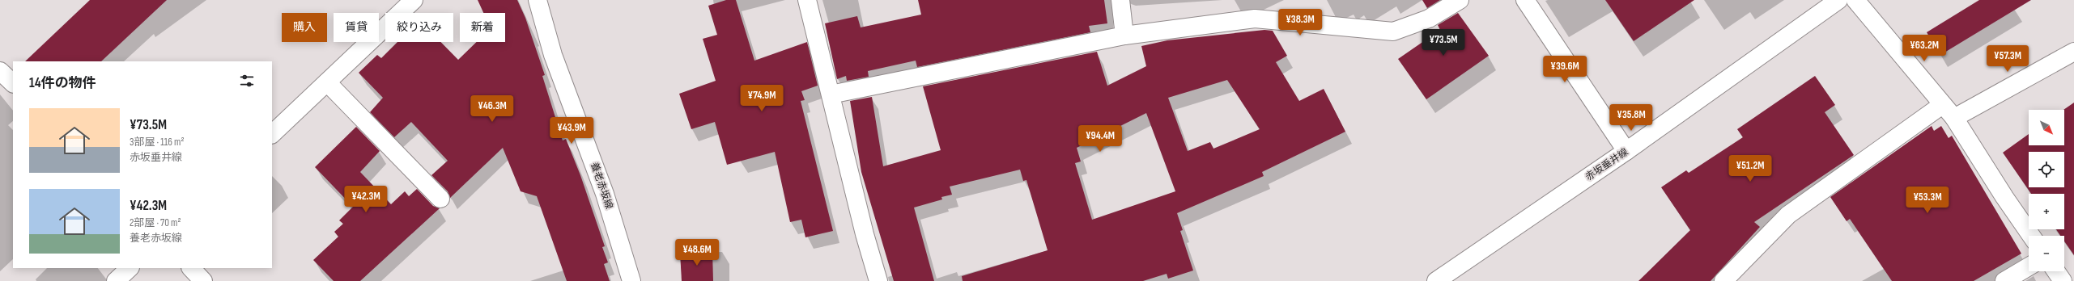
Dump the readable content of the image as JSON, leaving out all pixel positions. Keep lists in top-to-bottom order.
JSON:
{
  "streets": {
    "street": ["赤坂垂井線", "養老赤坂線"]
  },
  "north": "bottom right",
  "page": {
    "price": [
      "¥38.3M",
      "¥73.5M",
      "¥63.2M",
      "¥57.3M",
      "¥39.6M",
      "¥74.9M",
      "¥46.3M",
      "¥35.8M",
      "¥43.9M",
      "¥94.4M",
      "¥51.2M",
      "¥42.3M",
      "¥53.3M",
      "¥48.6M"
    ],
    "chip": [
      "購入",
      "賃貸",
      "絞り込み",
      "新着"
    ],
    "heading": "14件の物件",
    "list": [
      {
        "name": "¥73.5M",
        "note": "3部屋 · 116 m² · 赤坂垂井線"
      },
      {
        "name": "¥42.3M",
        "note": "2部屋 · 70 m² · 養老赤坂線"
      }
    ],
    "map_buttons": ["+", "−"]
  }
}
